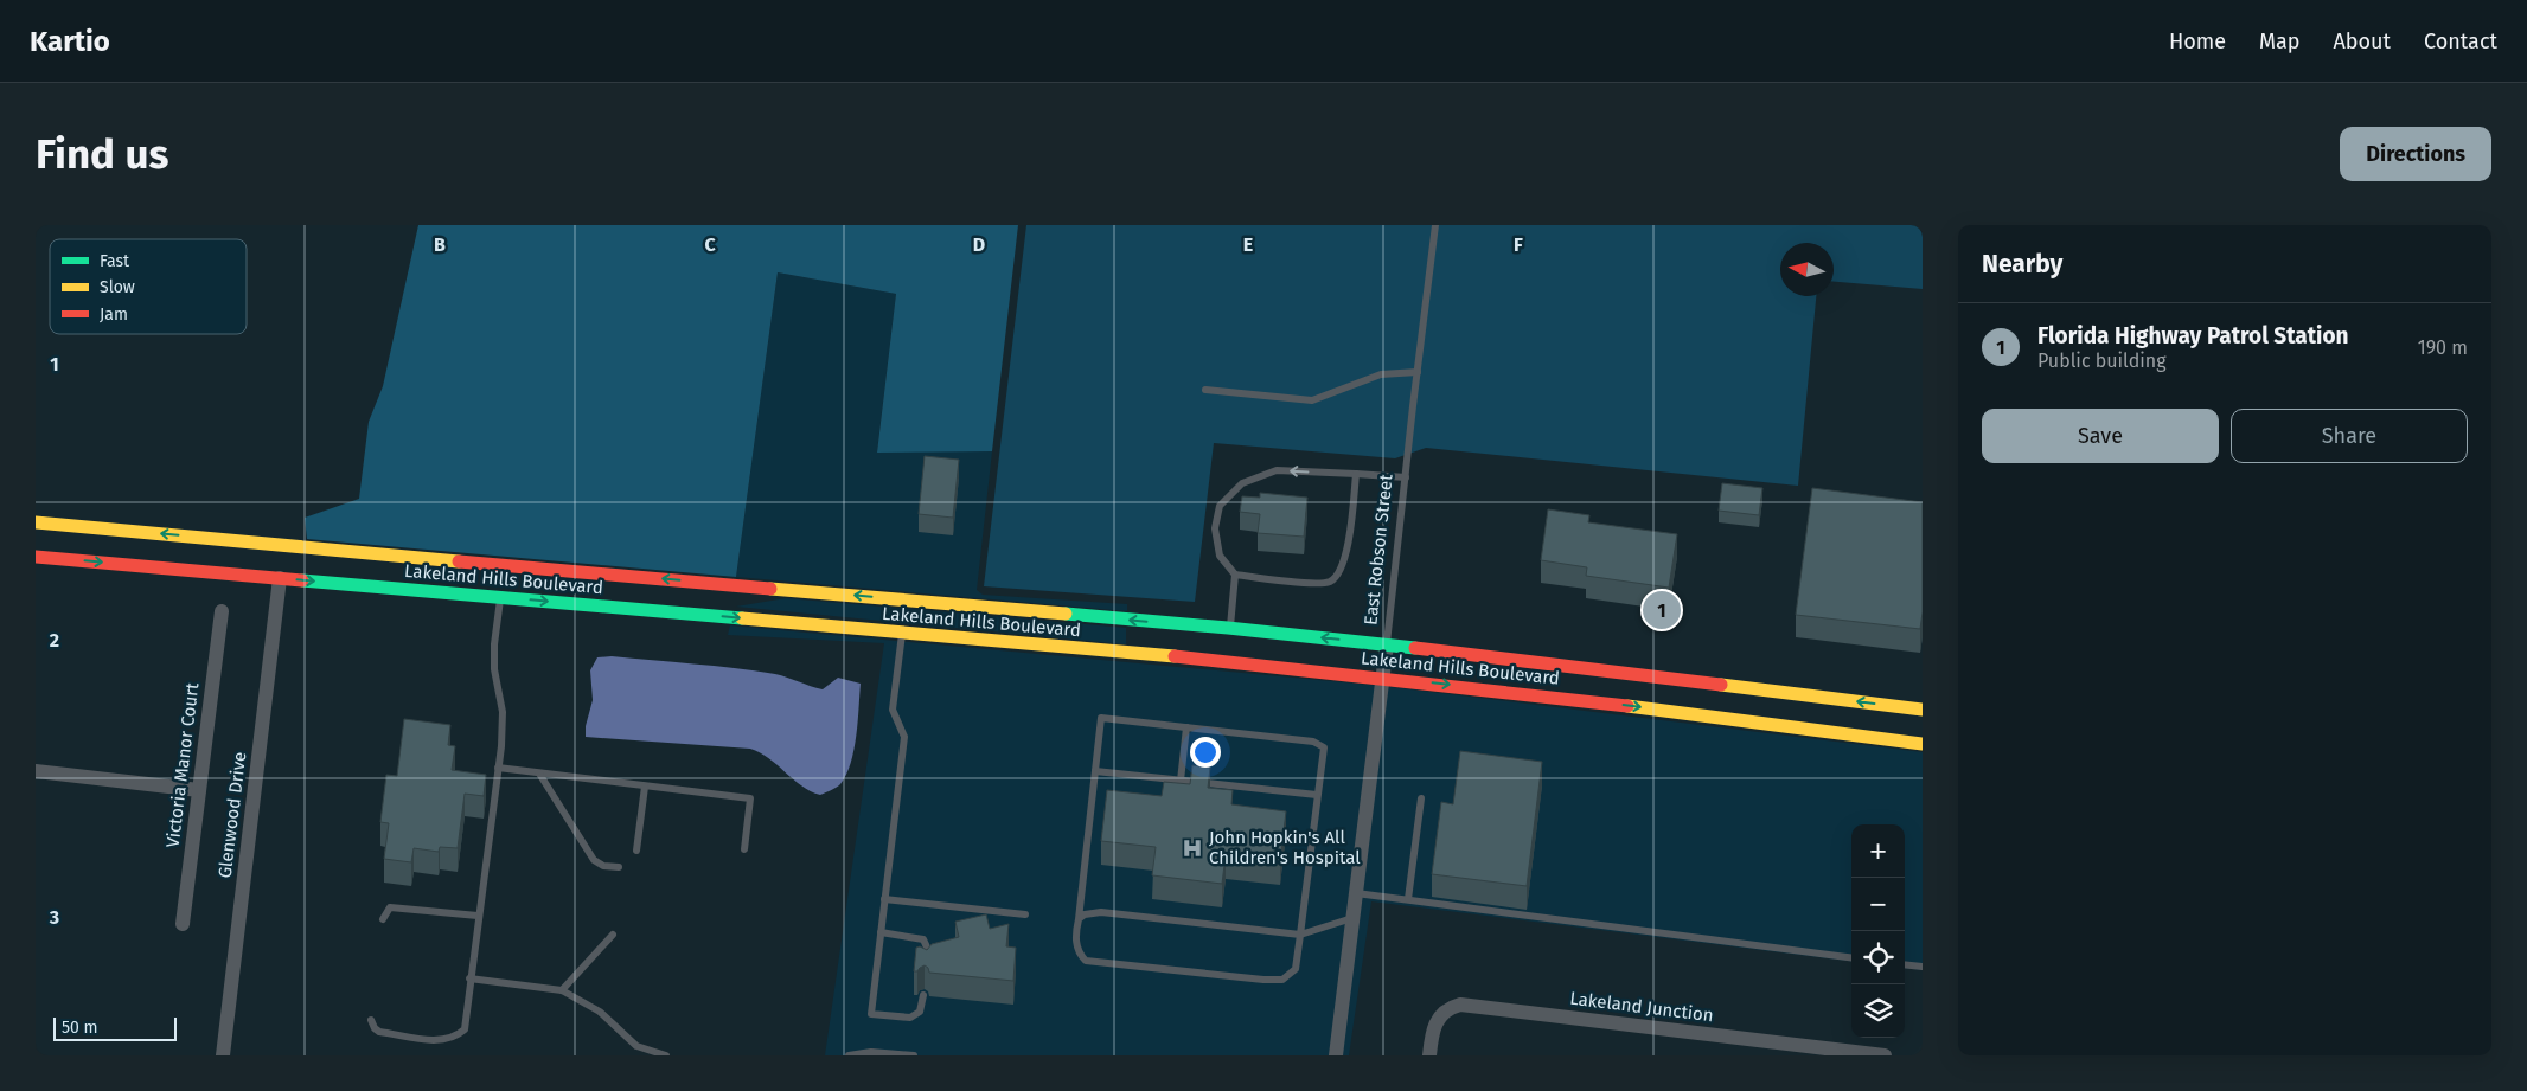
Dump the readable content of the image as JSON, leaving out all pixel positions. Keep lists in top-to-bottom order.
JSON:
{
  "streets": {
    "main road": ["Lakeland Hills Boulevard"],
    "street": [
      "East Robson Street",
      "Victoria Manor Court",
      "Glenwood Drive",
      "Lakeland Junction"
    ]
  },
  "crossings": [
    ["East Robson Street", "Lakeland Hills Boulevard"],
    ["Lakeland Hills Boulevard", "Glenwood Drive"]
  ],
  "places": {
    "hospital": ["John Hopkin's All Children's Hospital"]
  },
  "legend": ["Fast", "Slow", "Jam"],
  "scale_bar": "50 m",
  "north": "left",
  "page": {
    "header": "Kartio",
    "nav": [
      "Home",
      "Map",
      "About",
      "Contact"
    ],
    "buttons": [
      "Directions",
      ["Save", "Share"]
    ],
    "title": "Find us",
    "heading": "Nearby",
    "list": [
      {
        "mark": "1",
        "name": "Florida Highway Patrol Station",
        "note": "Public building",
        "value": "190 m"
      }
    ],
    "pins": "1",
    "map_buttons": ["+", "−"],
    "scale": "50 m"
  },
  "grid": {
    "columns": [
      "B",
      "C",
      "D",
      "E",
      "F"
    ],
    "rows": ["1", "2", "3"]
  }
}
